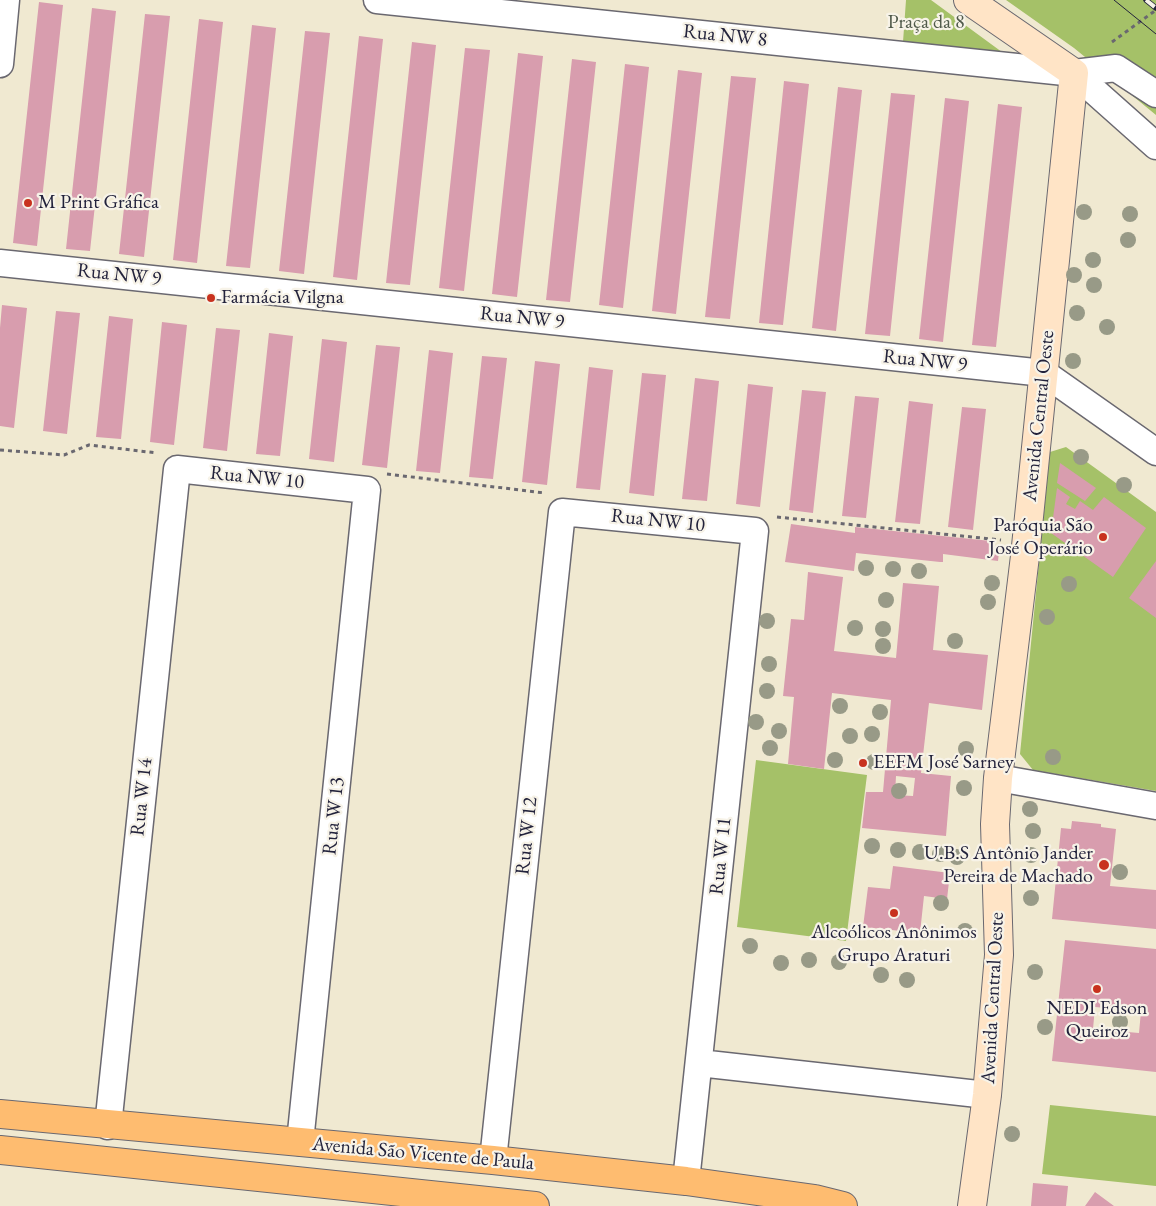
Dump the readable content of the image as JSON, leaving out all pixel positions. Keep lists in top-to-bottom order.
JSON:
{
  "streets": {
    "main road": ["Avenida São Vicente de Paula"],
    "street": [
      "Rua NW 8",
      "Rua NW 9",
      "Avenida Central Oeste",
      "Rua NW 10",
      "Rua W 14",
      "Rua W 13",
      "Rua W 12",
      "Rua W 11"
    ]
  },
  "crossings": [
    ["Rua NW 8", "Avenida Central Oeste"],
    ["Rua NW 9", "Avenida Central Oeste"],
    ["Rua NW 10", "Rua W 14"],
    ["Rua NW 10", "Rua W 13"],
    ["Rua NW 10", "Rua W 12"],
    ["Rua NW 10", "Rua W 11"],
    ["Rua W 14", "Avenida São Vicente de Paula"],
    ["Rua W 13", "Avenida São Vicente de Paula"],
    ["Rua W 12", "Avenida São Vicente de Paula"],
    ["Rua W 11", "Avenida São Vicente de Paula"]
  ],
  "parks": ["Praça da 8"],
  "places": [
    "M Print Gráfica",
    "Farmácia Vilgna",
    "Paróquia São José Operário",
    "EEFM José Sarney",
    "U.B.S Antônio Jander Pereira de Machado",
    "Alcoólicos Anônimos Grupo Araturi",
    "NEDI Edson Queiroz"
  ]
}
